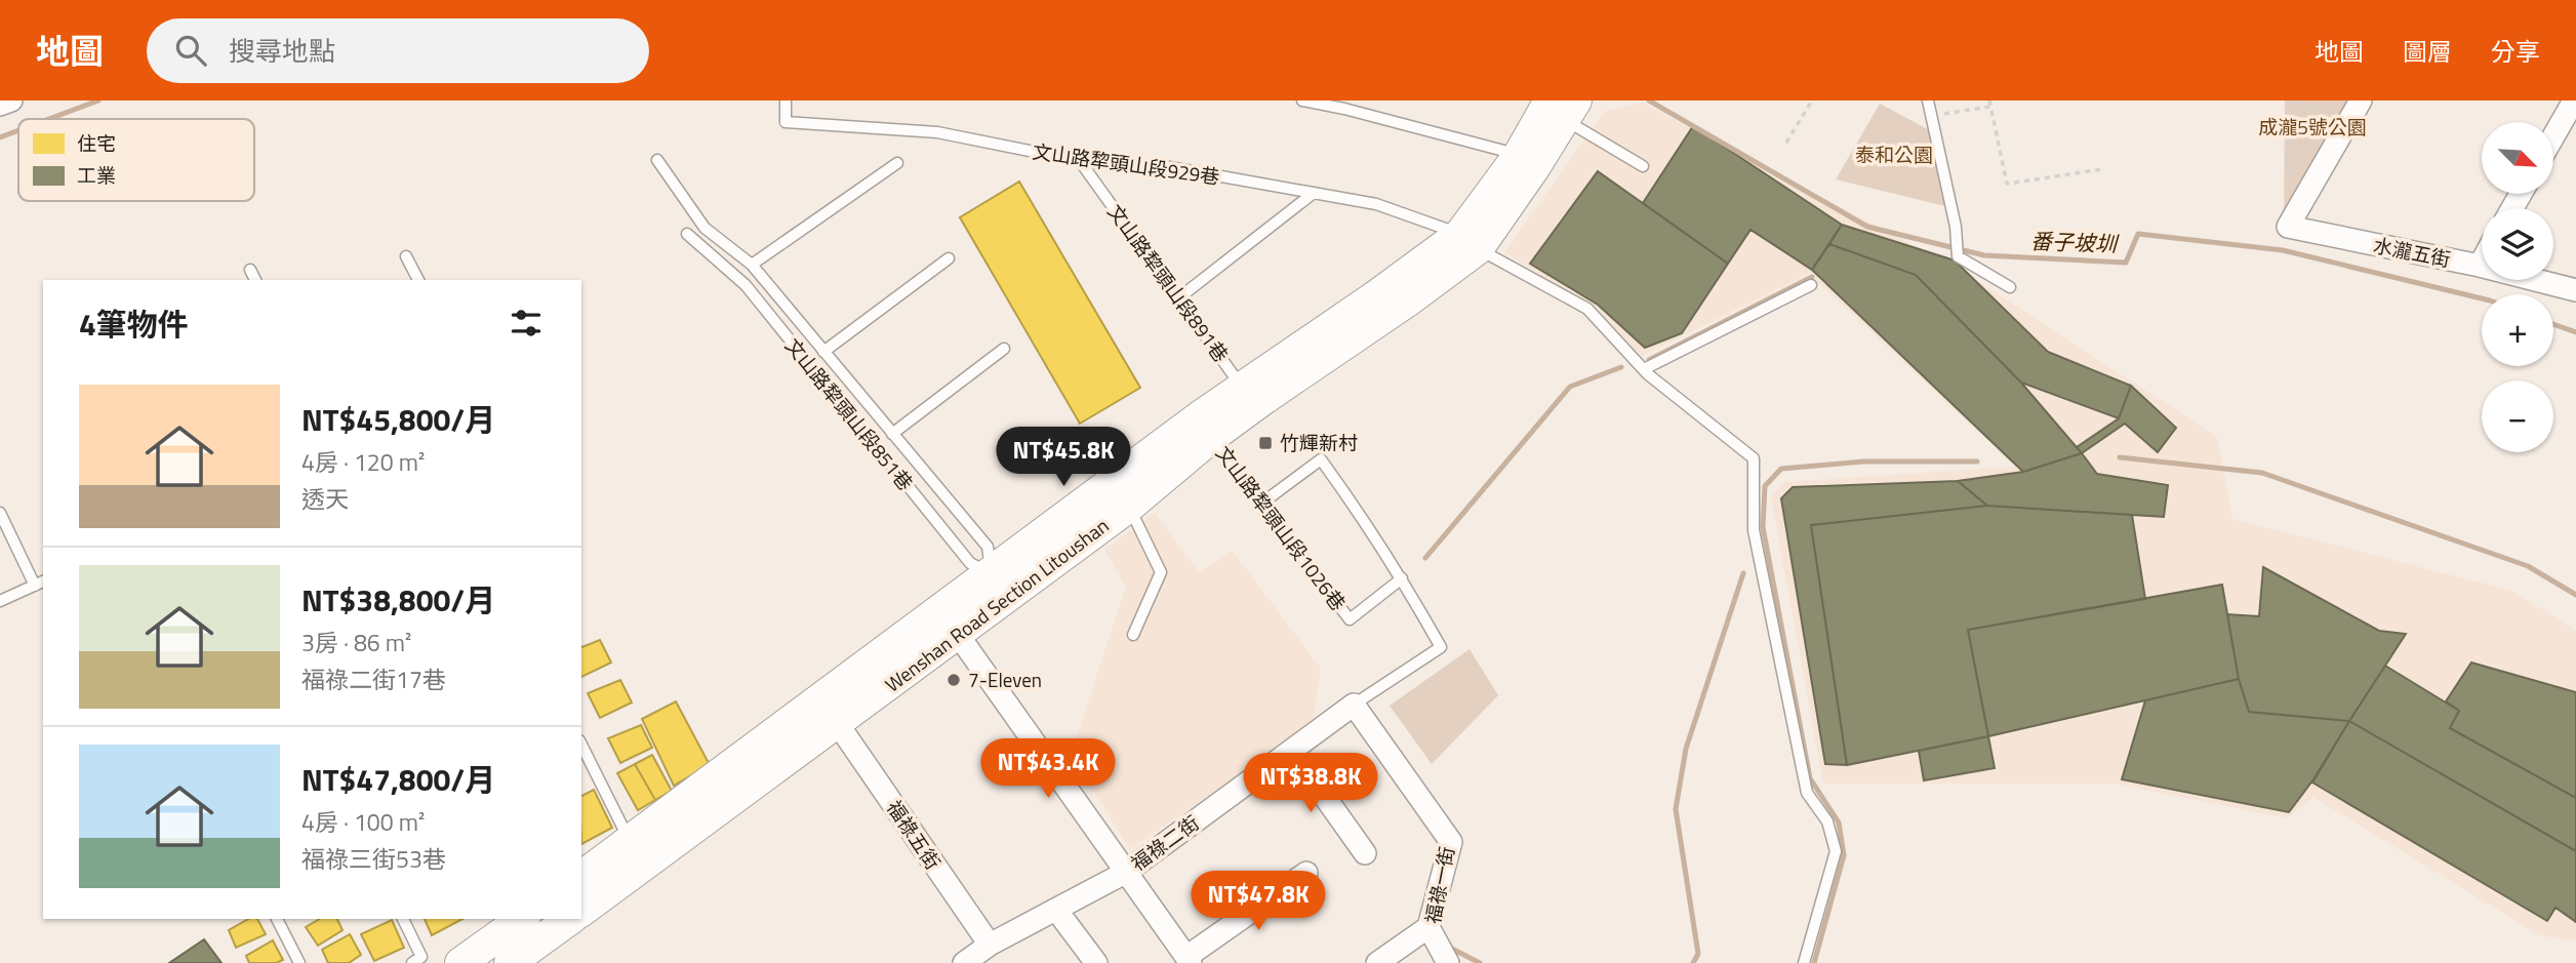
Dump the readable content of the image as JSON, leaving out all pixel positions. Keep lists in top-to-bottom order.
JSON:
{
  "streets": {
    "main road": ["Wenshan Road Section Litoushan"],
    "street": [
      "水瀧五街",
      "福祿五街",
      "福祿二街",
      "福祿一街"
    ],
    "lane": [
      "文山路犂頭山段929巷",
      "文山路犂頭山段891巷",
      "文山路犂頭山段851巷",
      "文山路犂頭山段1026巷"
    ]
  },
  "crossings": [
    ["文山路犂頭山段929巷", "文山路犂頭山段891巷"],
    ["文山路犂頭山段929巷", "Wenshan Road Section Litoushan"],
    ["文山路犂頭山段891巷", "Wenshan Road Section Litoushan"],
    ["文山路犂頭山段851巷", "Wenshan Road Section Litoushan"],
    ["文山路犂頭山段1026巷", "Wenshan Road Section Litoushan"],
    ["Wenshan Road Section Litoushan", "福祿五街"],
    ["福祿五街", "福祿二街"],
    ["福祿二街", "福祿一街"]
  ],
  "water": ["番子坡圳"],
  "parks": ["成瀧5號公園", "泰和公園"],
  "places": {
    "transit": ["竹輝新村"],
    "other": ["7-Eleven"]
  },
  "legend": ["住宅", "工業"],
  "north": "bottom right",
  "page": {
    "header": "地圖",
    "search": "搜尋地點",
    "nav": ["地圖", "圖層", "分享"],
    "map_buttons": ["+", "−"],
    "heading": "4筆物件",
    "list": [
      {
        "name": "NT$45,800/月",
        "note": "4房 · 120 m² · 透天"
      },
      {
        "name": "NT$38,800/月",
        "note": "3房 · 86 m² · 福祿二街17巷"
      },
      {
        "name": "NT$47,800/月",
        "note": "4房 · 100 m² · 福祿三街53巷"
      }
    ],
    "price": [
      "NT$45.8K",
      "NT$43.4K",
      "NT$38.8K",
      "NT$47.8K"
    ]
  }
}
